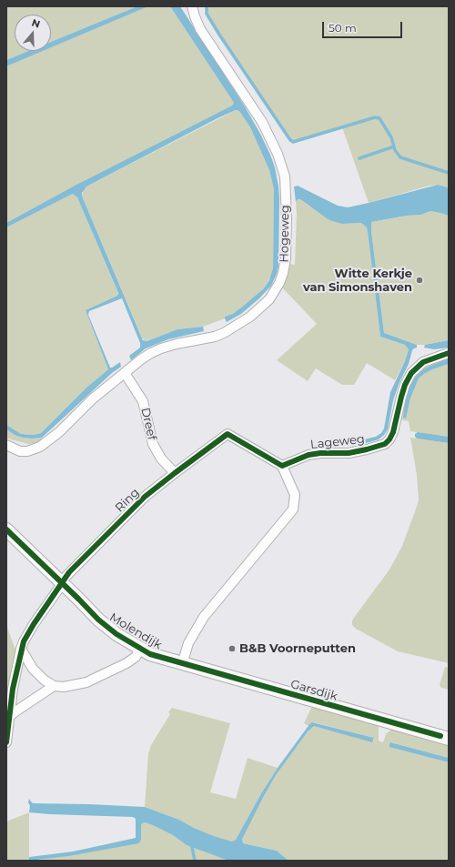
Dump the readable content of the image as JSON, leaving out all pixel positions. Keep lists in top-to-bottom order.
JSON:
{
  "streets": {
    "main road": ["Molendijk", "Garsdijk"],
    "street": [
      "Hogeweg",
      "Dreef",
      "Lageweg",
      "Ring"
    ]
  },
  "crossings": [
    ["Hogeweg", "Dreef"],
    ["Dreef", "Ring"],
    ["Lageweg", "Ring"],
    ["Ring", "Molendijk"],
    ["Molendijk", "Garsdijk"]
  ],
  "places": ["Witte Kerkje van Simonshaven", "B&B Voorneputten"],
  "scale_bar": "50 m",
  "north": "top"
}
